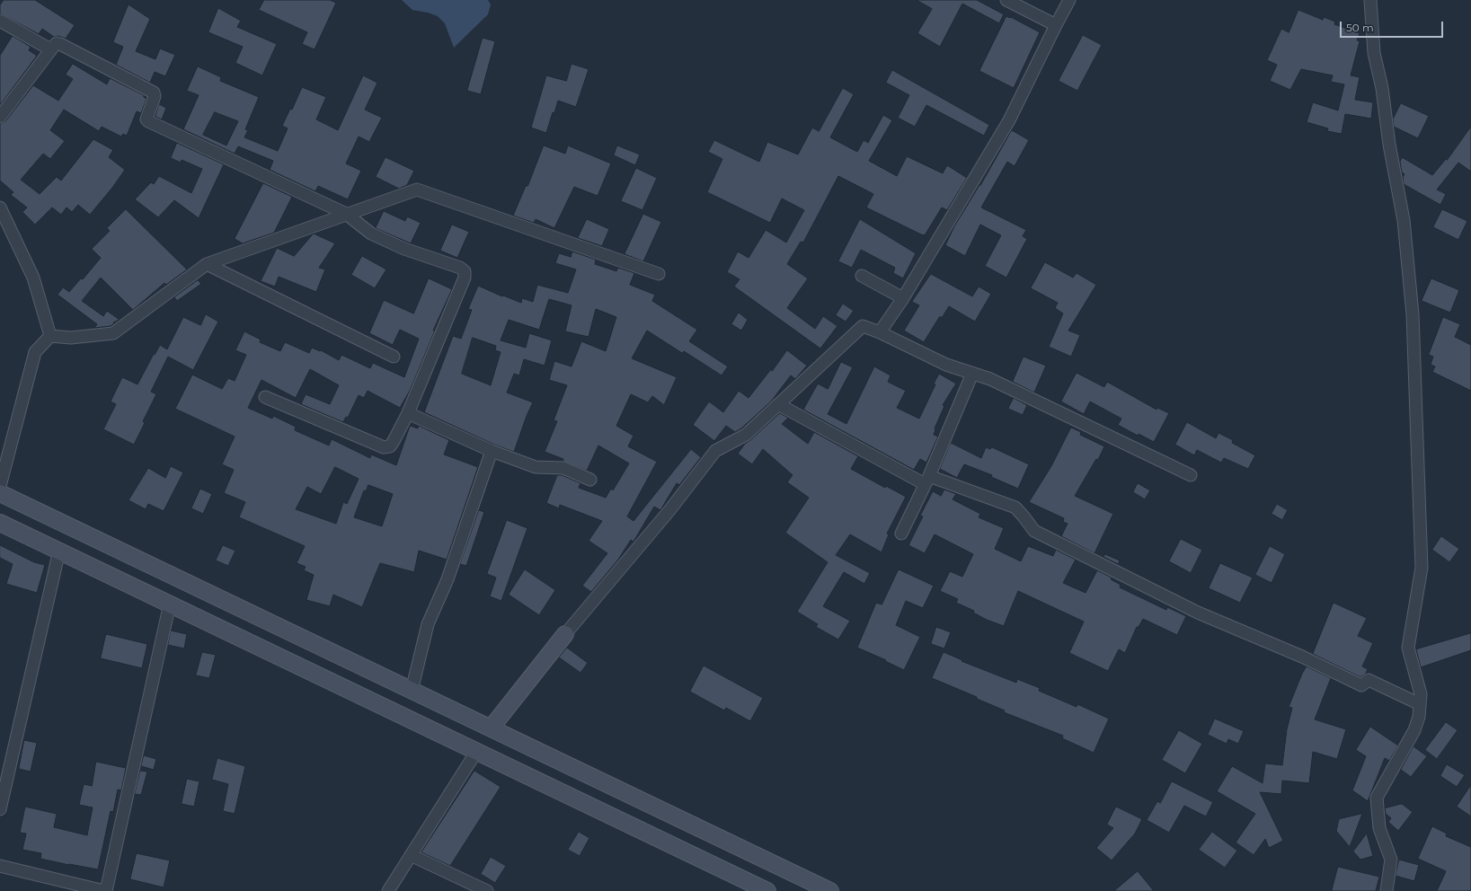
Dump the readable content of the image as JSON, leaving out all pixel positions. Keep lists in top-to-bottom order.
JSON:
{
  "scale_bar": "50 m"
}
